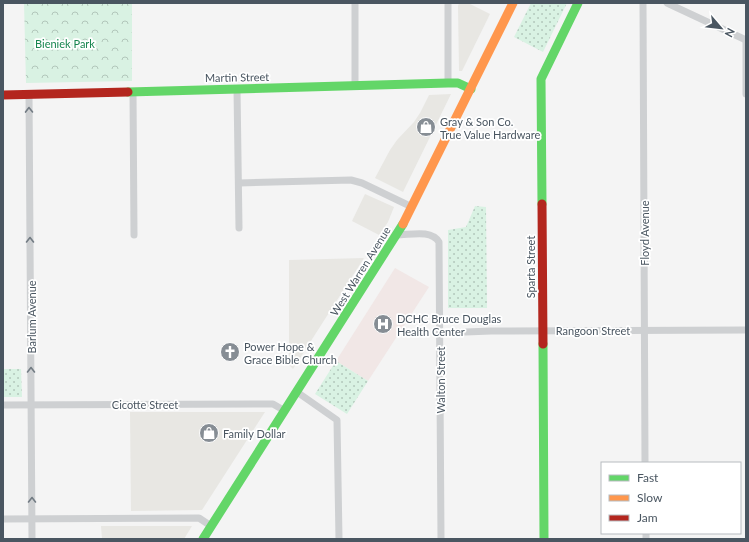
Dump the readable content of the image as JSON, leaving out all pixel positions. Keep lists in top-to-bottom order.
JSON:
{
  "streets": {
    "street": [
      "Martin Street",
      "Floyd Avenue",
      "Sparta Street",
      "West Warren Avenue",
      "Barlum Avenue",
      "Rangoon Street",
      "Walton Street",
      "Cicotte Street"
    ]
  },
  "crossings": [
    ["Martin Street", "West Warren Avenue"],
    ["Martin Street", "Barlum Avenue"],
    ["Floyd Avenue", "Rangoon Street"],
    ["Sparta Street", "Rangoon Street"],
    ["West Warren Avenue", "Walton Street"],
    ["West Warren Avenue", "Cicotte Street"],
    ["Barlum Avenue", "Cicotte Street"],
    ["Rangoon Street", "Walton Street"]
  ],
  "one_way": ["Barlum Avenue"],
  "parks": ["Bieniek Park"],
  "places": {
    "shop": ["Gray & Son Co. True Value Hardware", "Family Dollar"],
    "hospital": ["DCHC Bruce Douglas Health Center"],
    "church": ["Power Hope & Grace Bible Church"]
  },
  "legend": ["Fast", "Slow", "Jam"],
  "north": "bottom right"
}
